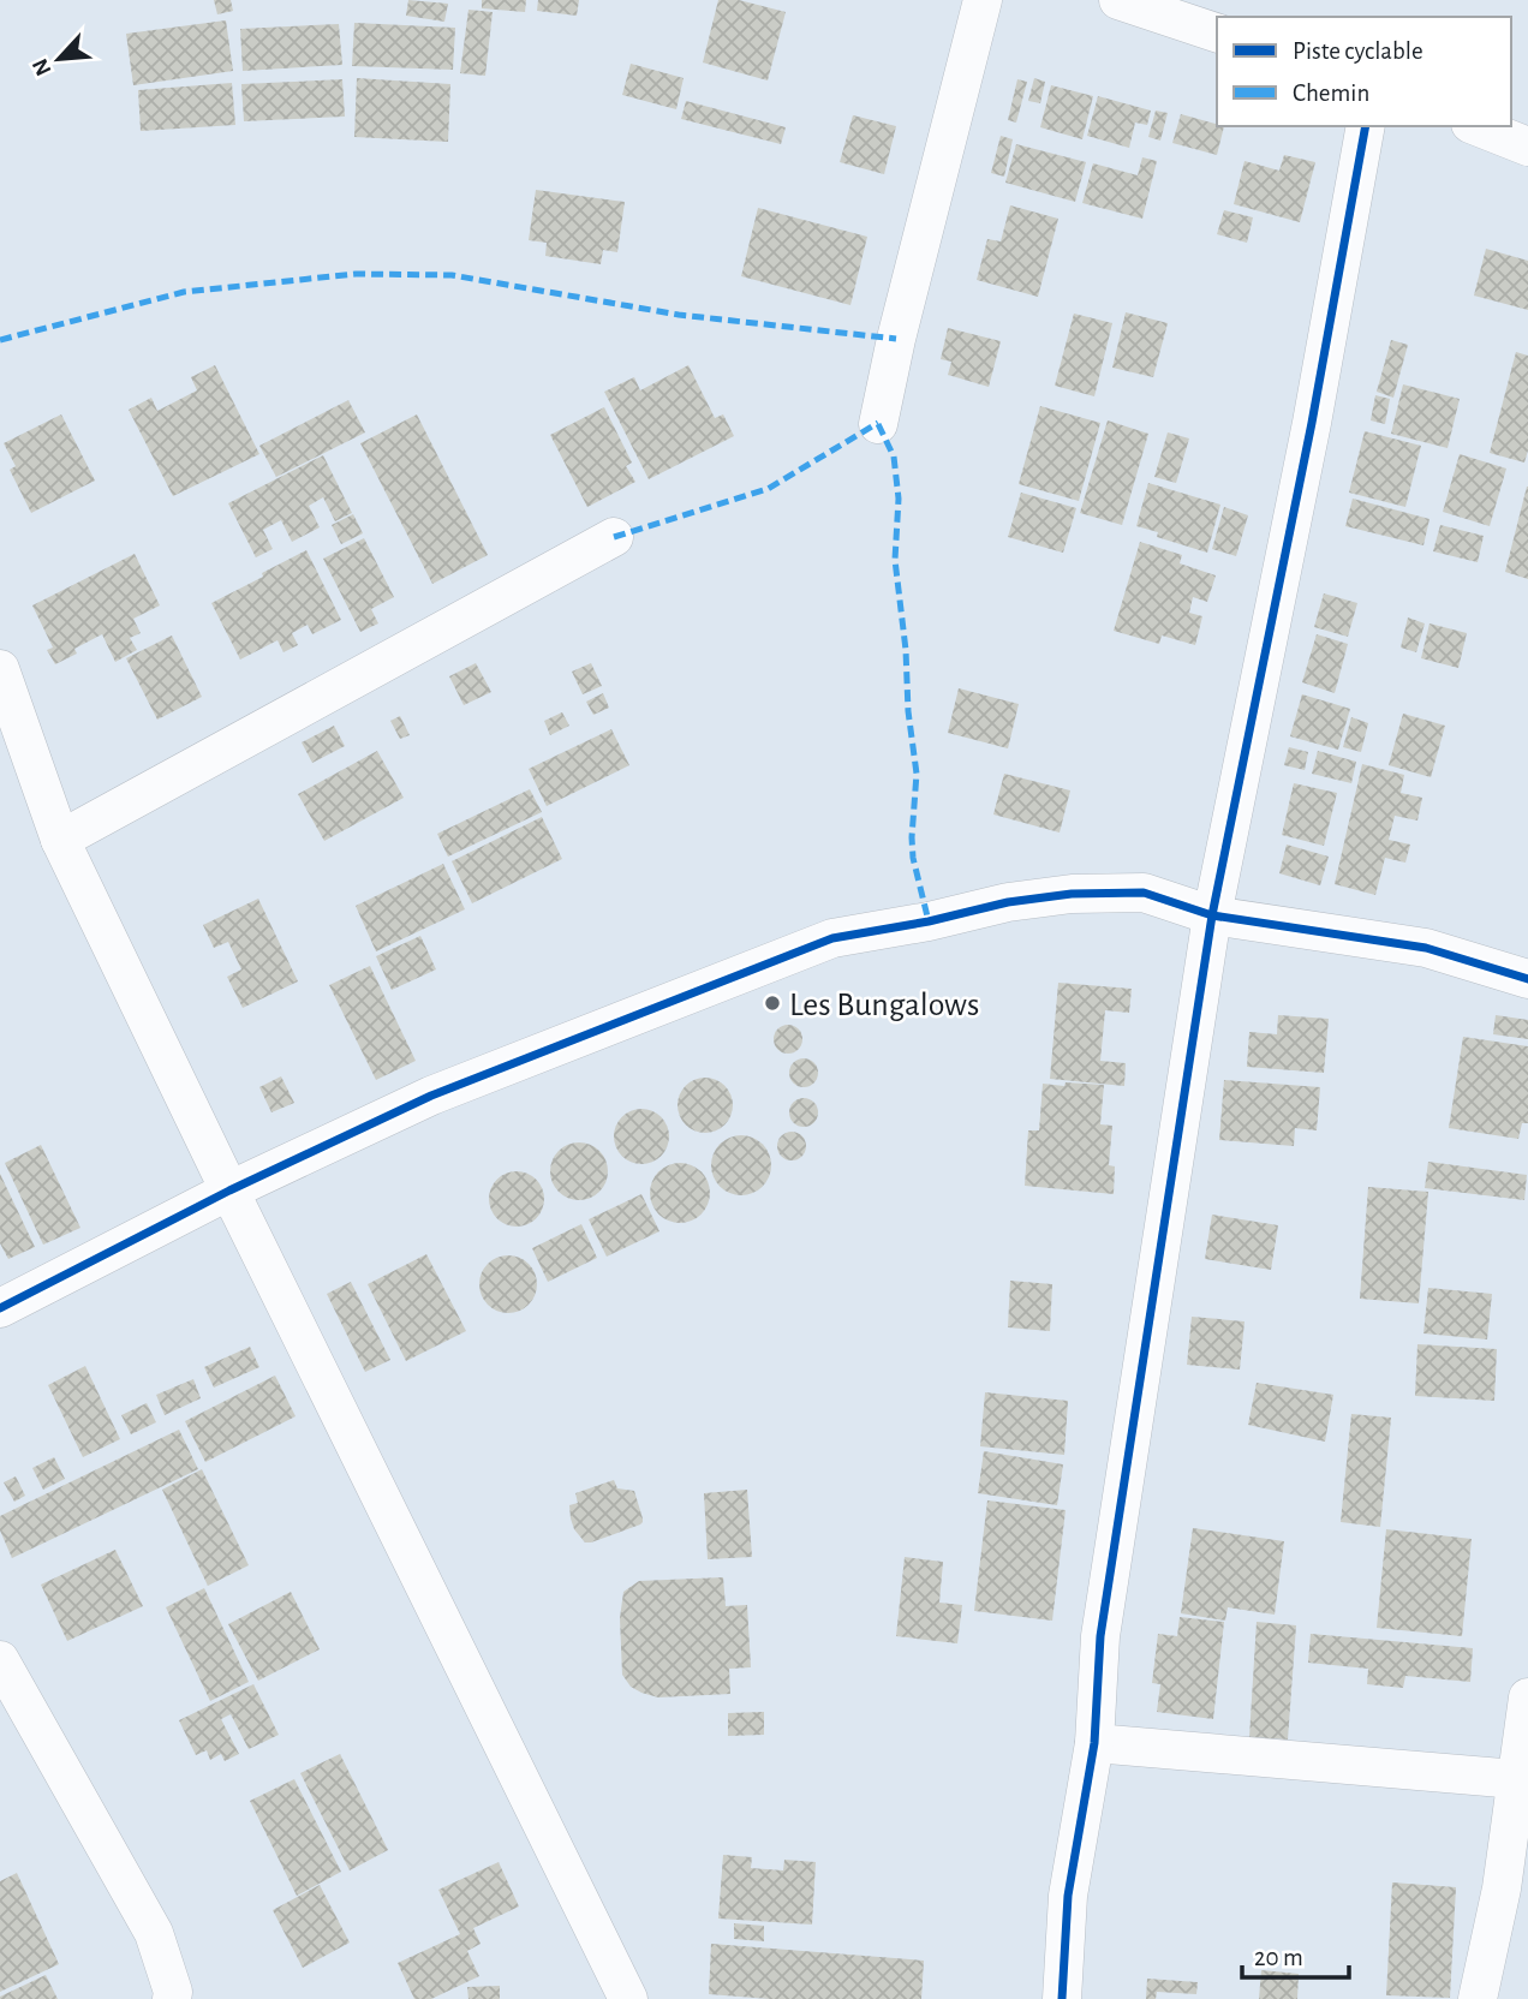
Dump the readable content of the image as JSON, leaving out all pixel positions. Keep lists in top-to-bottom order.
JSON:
{
  "places": ["Les Bungalows"],
  "legend": ["Piste cyclable", "Chemin"],
  "scale_bar": "20 m",
  "north": "bottom left"
}
